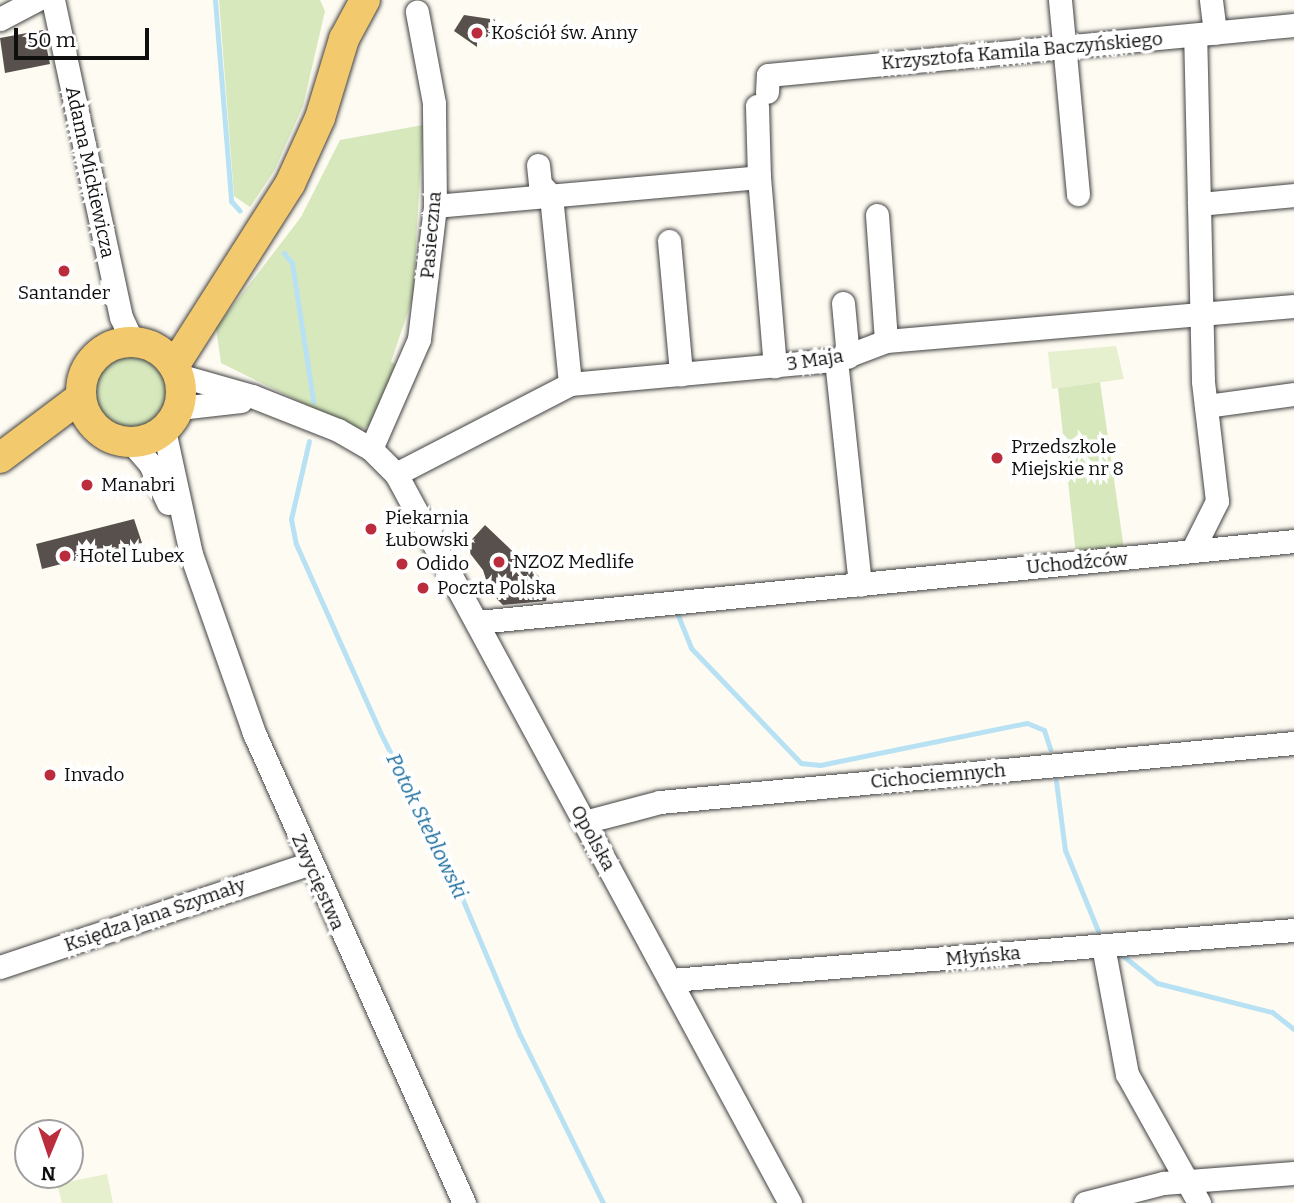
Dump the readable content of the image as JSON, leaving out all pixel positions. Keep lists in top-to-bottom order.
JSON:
{
  "streets": {
    "street": [
      "Krzysztofa Kamila Baczyńskiego",
      "Adama Mickiewicza",
      "Pasieczna",
      "3 Maja",
      "Uchodźców",
      "Cichociemnych",
      "Opolska",
      "Zwycięstwa",
      "Księdza Jana Szymały",
      "Młyńska"
    ]
  },
  "crossings": [
    ["Adama Mickiewicza", "Zwycięstwa"],
    ["3 Maja", "Opolska"],
    ["Uchodźców", "Opolska"],
    ["Cichociemnych", "Opolska"],
    ["Opolska", "Młyńska"],
    ["Zwycięstwa", "Księdza Jana Szymały"]
  ],
  "water": ["Potok Steblowski"],
  "places": [
    "Kościół św. Anny",
    "Santander",
    "Przedszkole Miejskie nr 8",
    "Manabri",
    "Piekarnia Łubowski",
    "Hotel Lubex",
    "NZOZ Medlife",
    "Odido",
    "Poczta Polska",
    "Invado"
  ],
  "scale_bar": "50 m",
  "north": "bottom"
}
